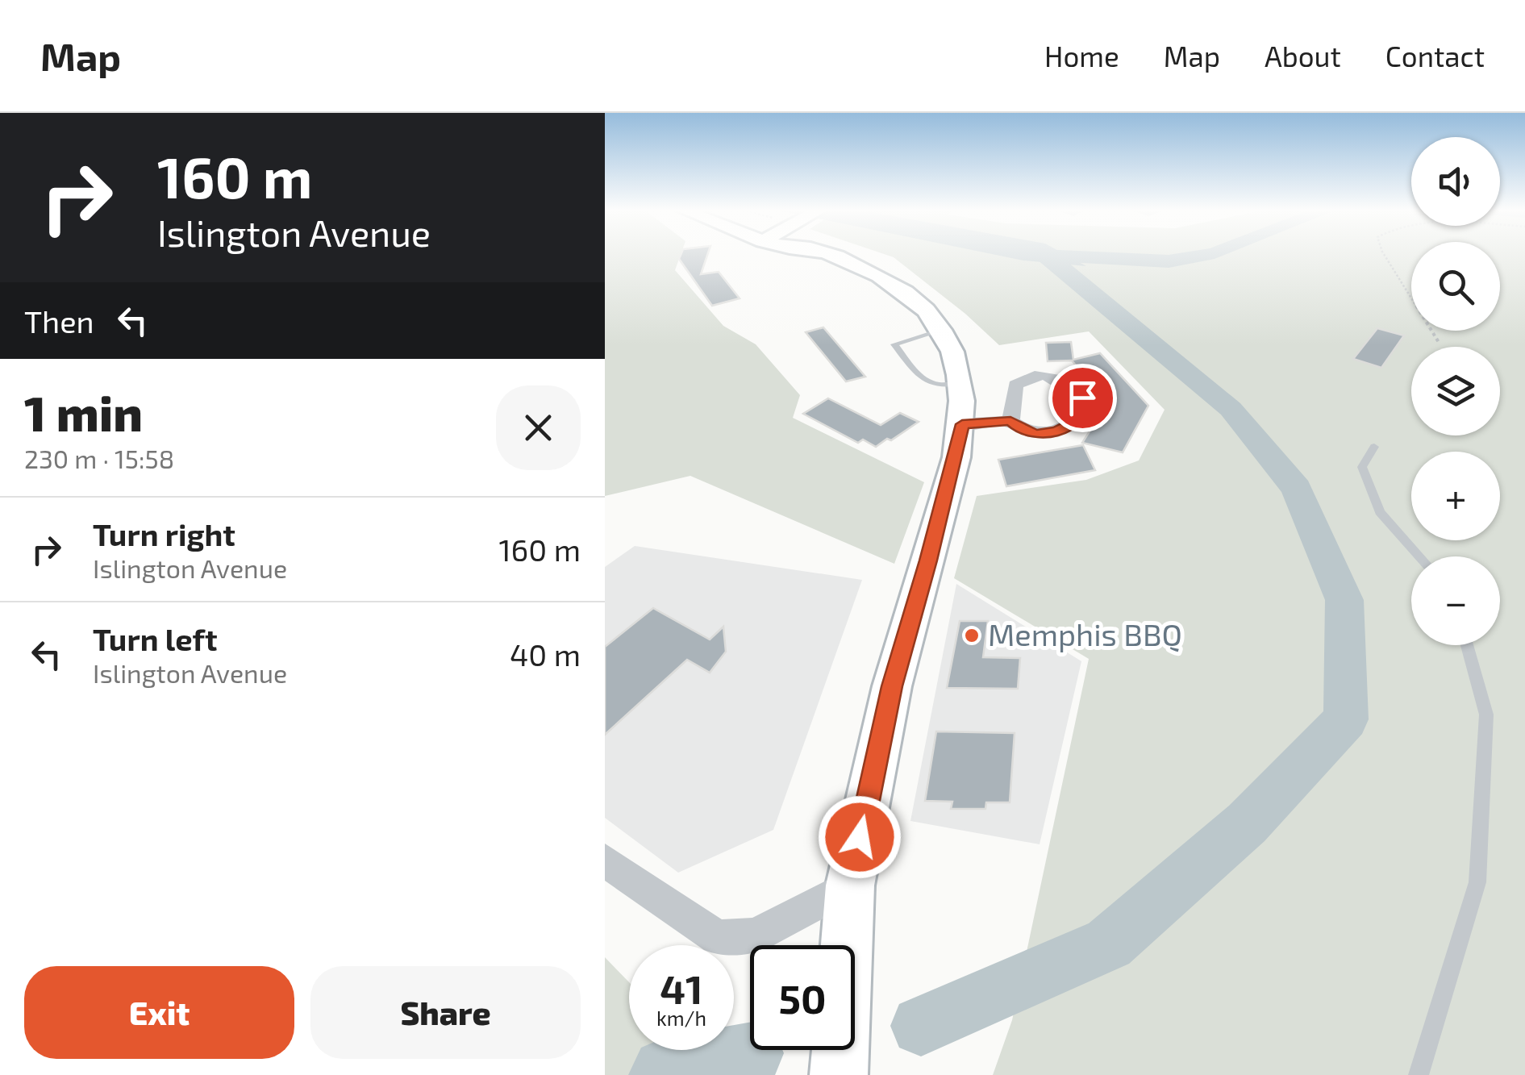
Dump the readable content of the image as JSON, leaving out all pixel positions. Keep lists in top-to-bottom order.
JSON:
{
  "places": ["Memphis BBQ"],
  "page": {
    "header": "Map",
    "nav": [
      "Home",
      "Map",
      "About",
      "Contact"
    ],
    "turn": ["160 m", "Islington Avenue"],
    "map_buttons": ["+", "−"],
    "then": "Then",
    "heading": ["1 min", "230 m · 15:58"],
    "list": [
      {
        "name": "Turn right",
        "note": "Islington Avenue",
        "value": "160 m"
      },
      {
        "name": "Turn left",
        "note": "Islington Avenue",
        "value": "40 m"
      }
    ],
    "speed": "41 km/h",
    "limit": "50",
    "buttons": ["Exit", "Share"]
  }
}
